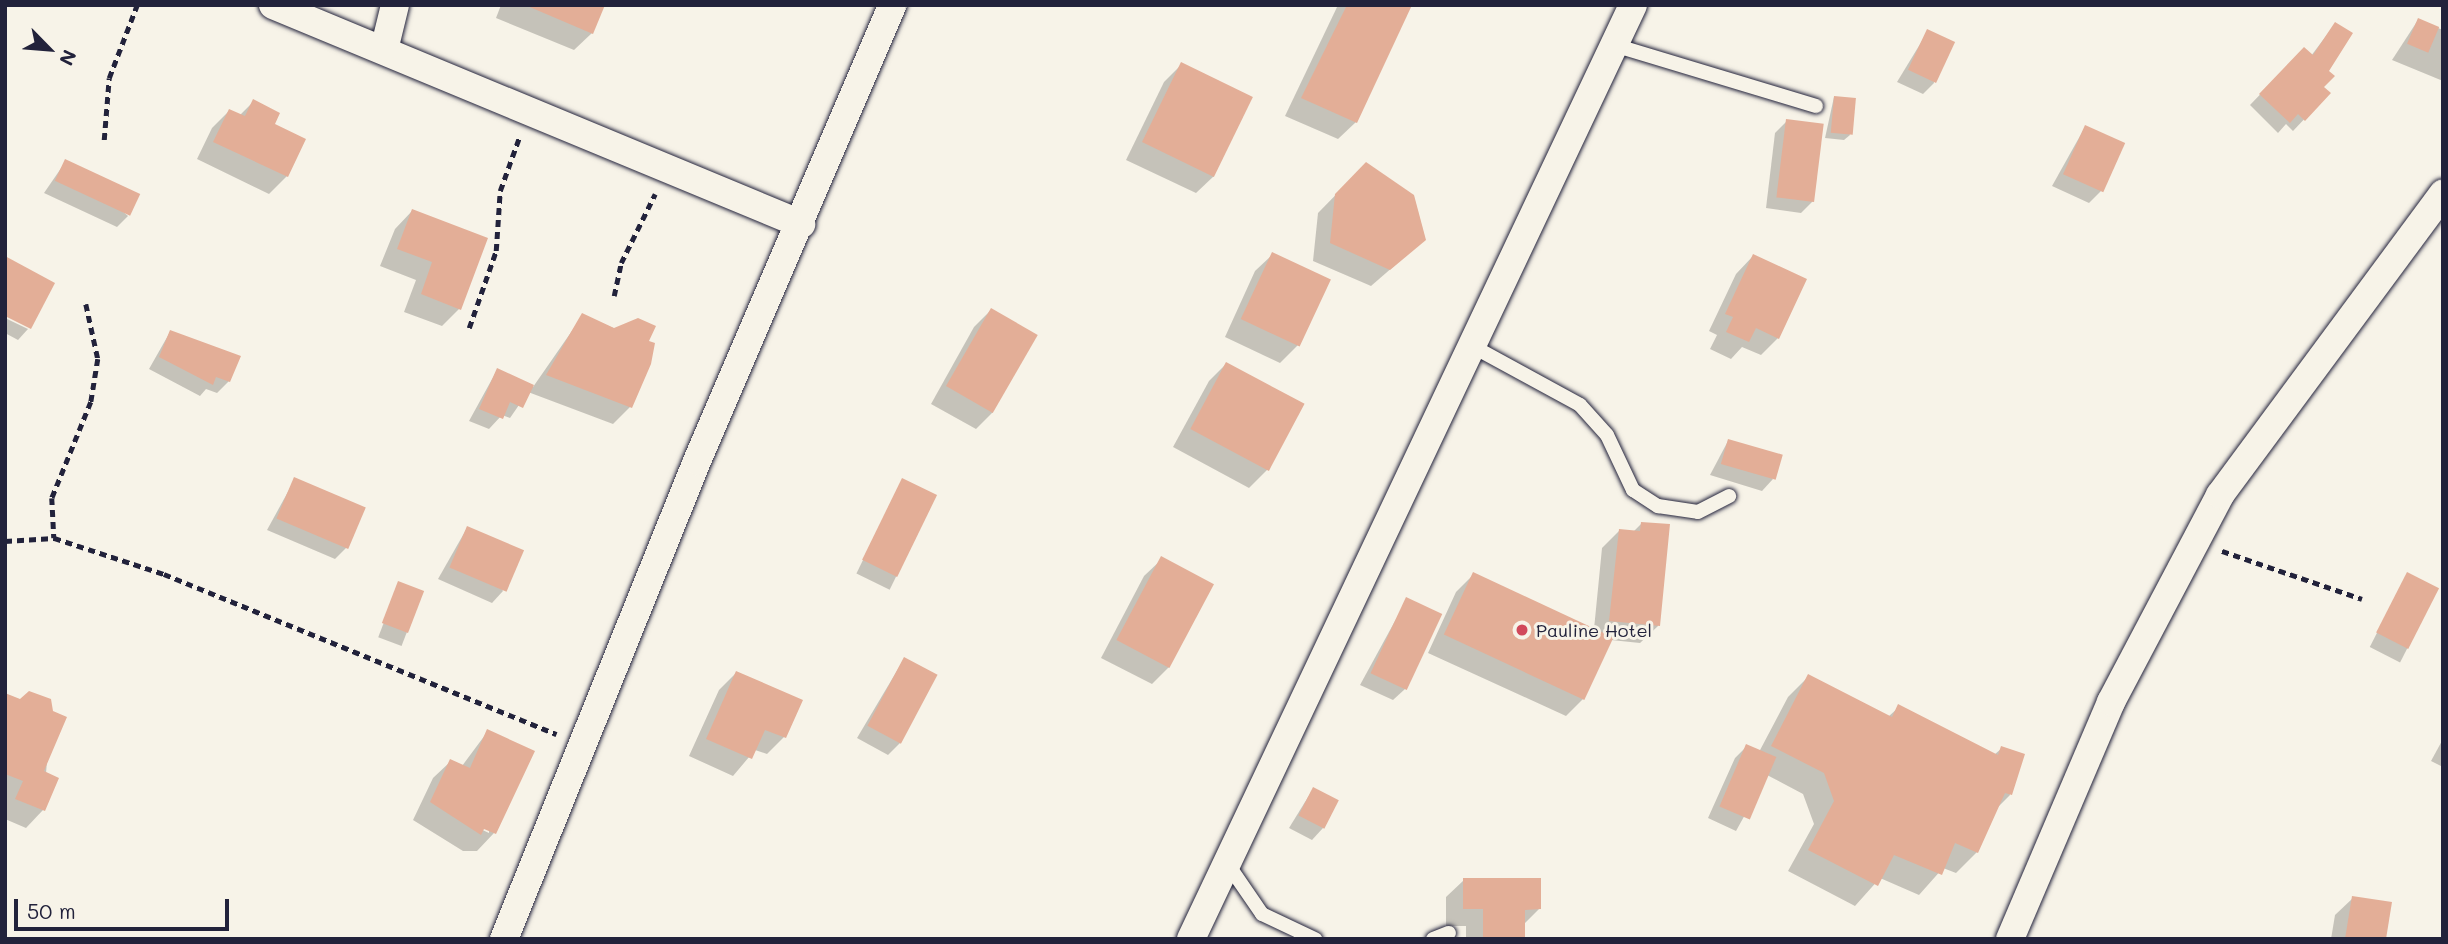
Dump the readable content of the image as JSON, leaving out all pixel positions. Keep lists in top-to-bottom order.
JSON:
{
  "places": ["Pauline Hotel"],
  "scale_bar": "50 m",
  "north": "bottom right"
}
